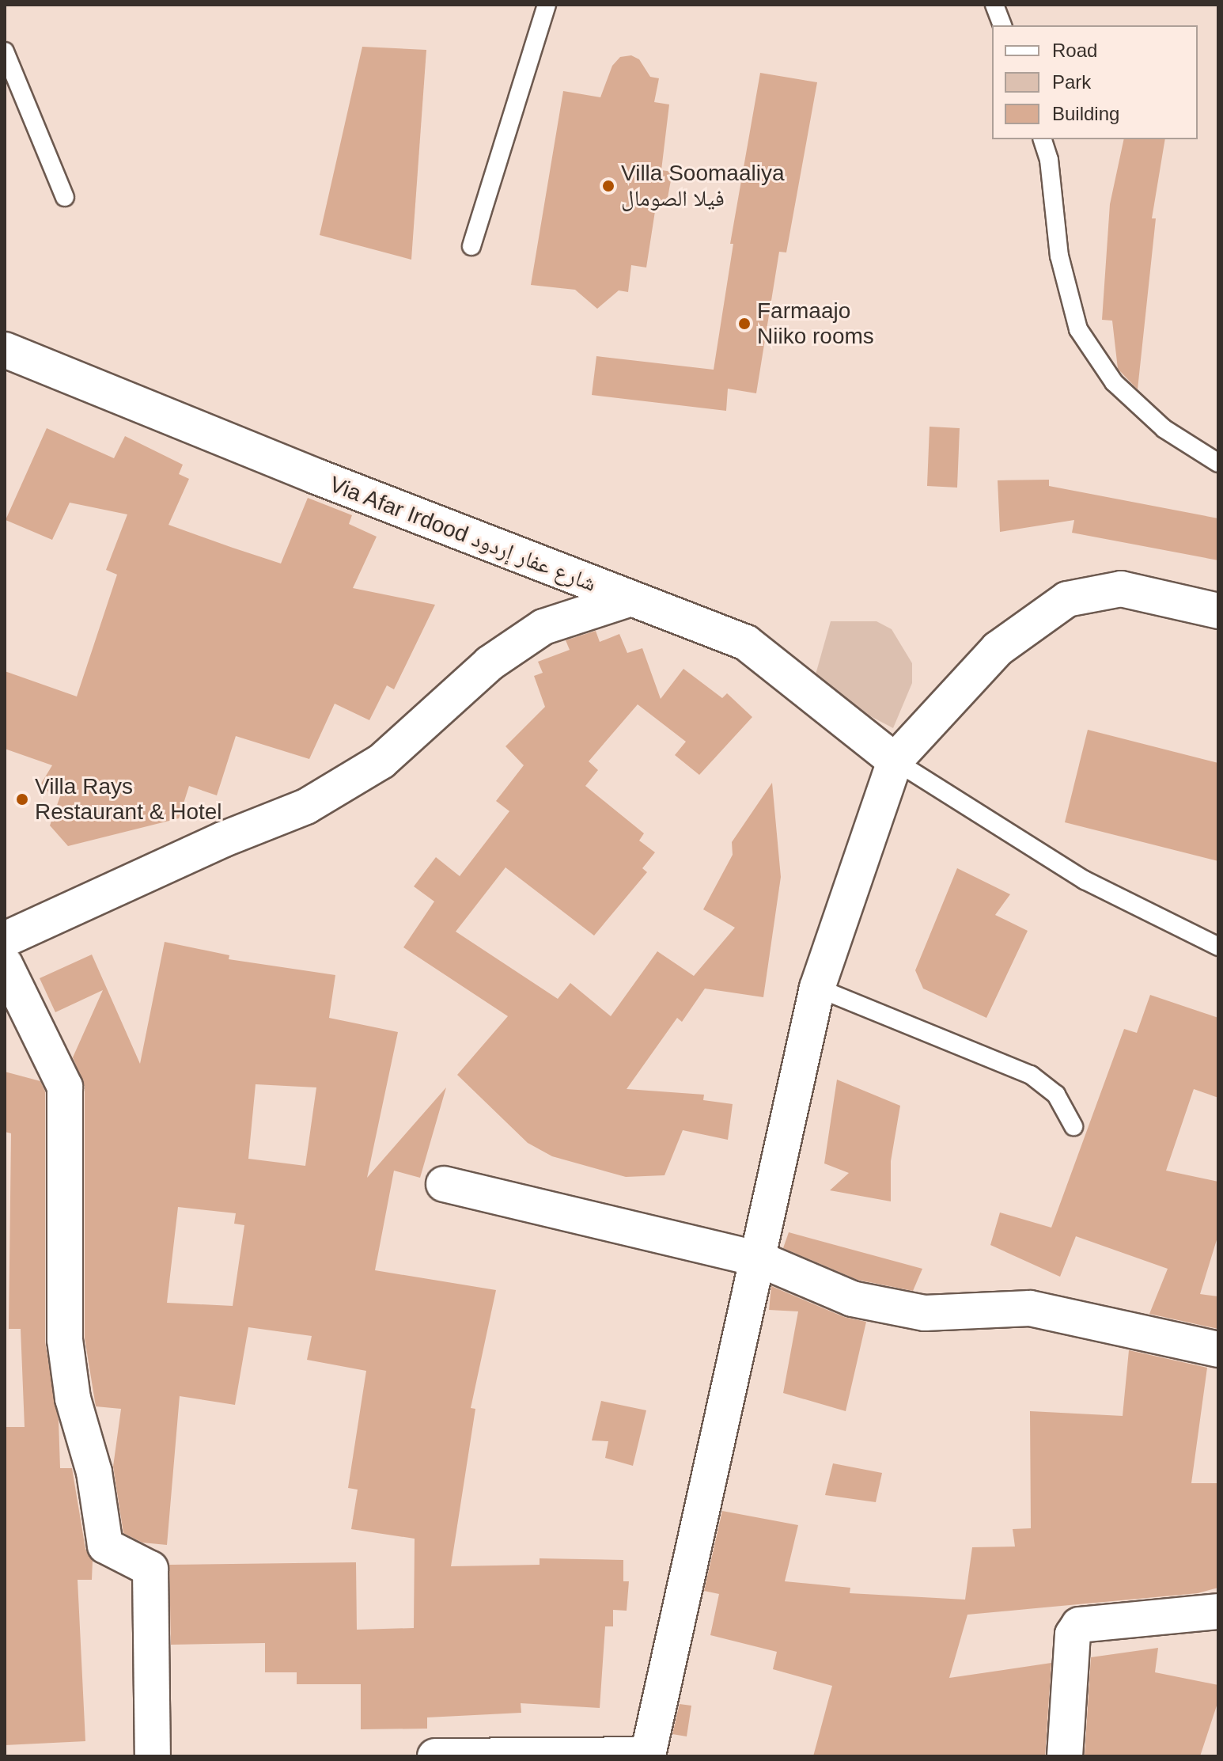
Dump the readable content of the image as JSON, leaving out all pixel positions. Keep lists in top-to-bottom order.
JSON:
{
  "streets": {
    "street": ["Via Afar Irdood شارع عفار إردود"]
  },
  "places": ["Villa Soomaaliya فيلا الصومال", "Farmaajo Niiko rooms", "Villa Rays Restaurant & Hotel"],
  "legend": ["Road", "Park", "Building"]
}
